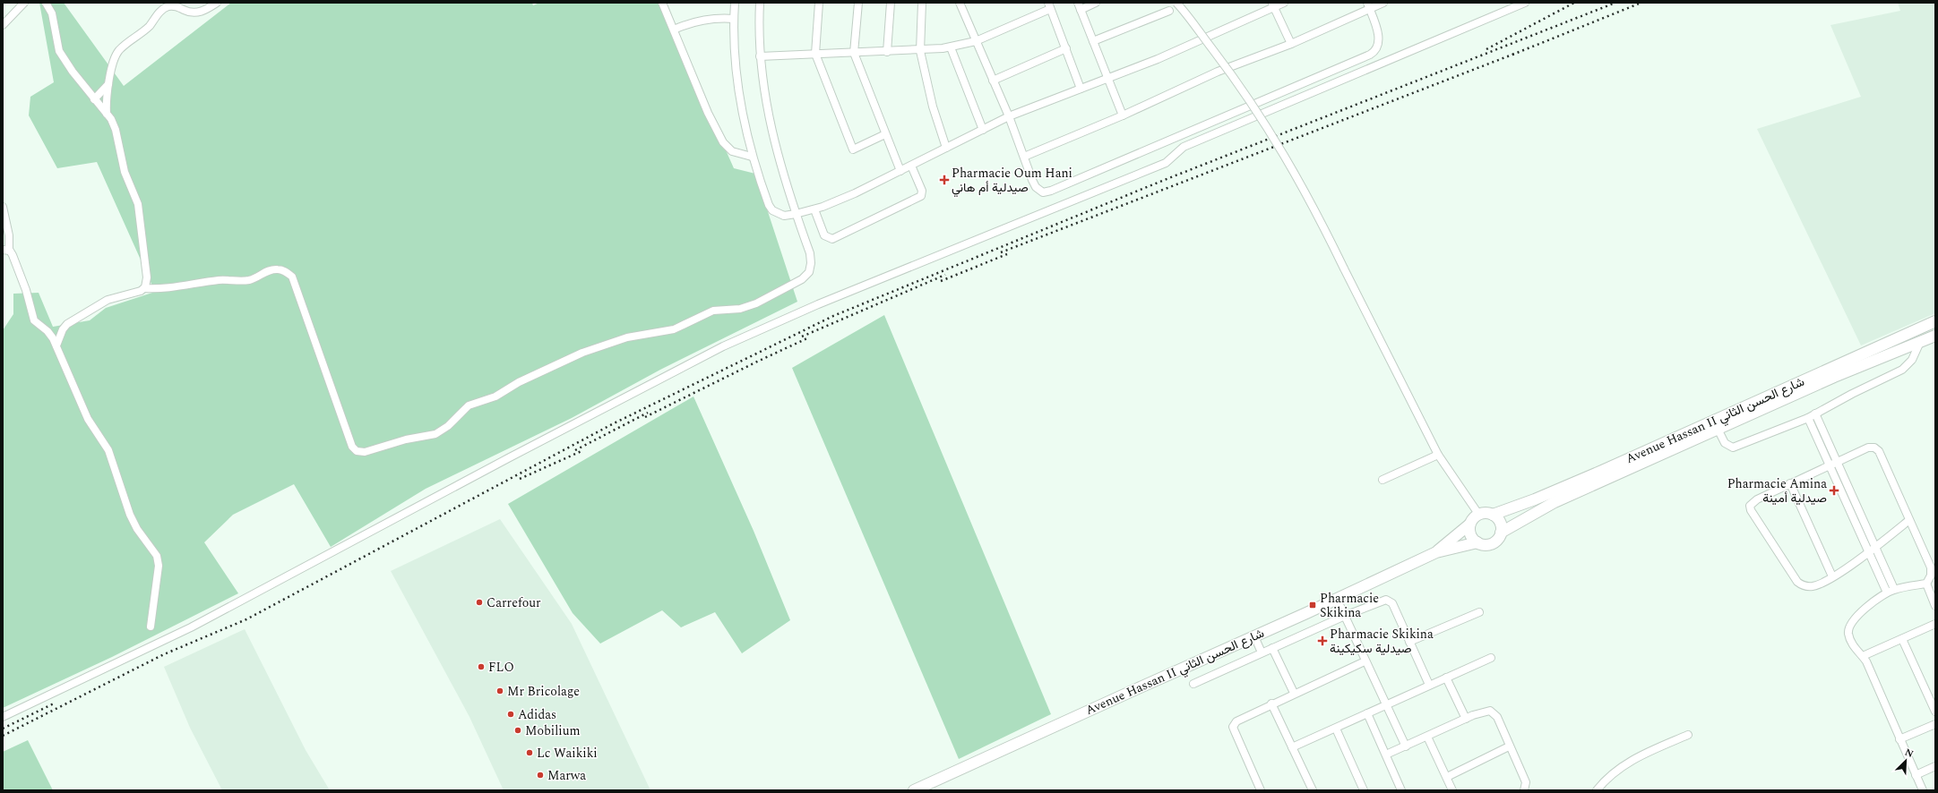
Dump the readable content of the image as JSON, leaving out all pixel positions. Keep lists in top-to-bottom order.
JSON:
{
  "streets": {
    "main road": ["Avenue Hassan II شارع الحسن الثاني"]
  },
  "places": {
    "health": ["Pharmacie Oum Hani صيدلية أم هاني", "Pharmacie Amina صيدلية أمينة", "Pharmacie Skikina صيدلية سكيكينة"],
    "other": [
      "Carrefour",
      "FLO",
      "Mr Bricolage",
      "Adidas",
      "Mobilium",
      "Lc Waikiki",
      "Marwa"
    ],
    "transit": ["Pharmacie Skikina"]
  },
  "north": "top right"
}
